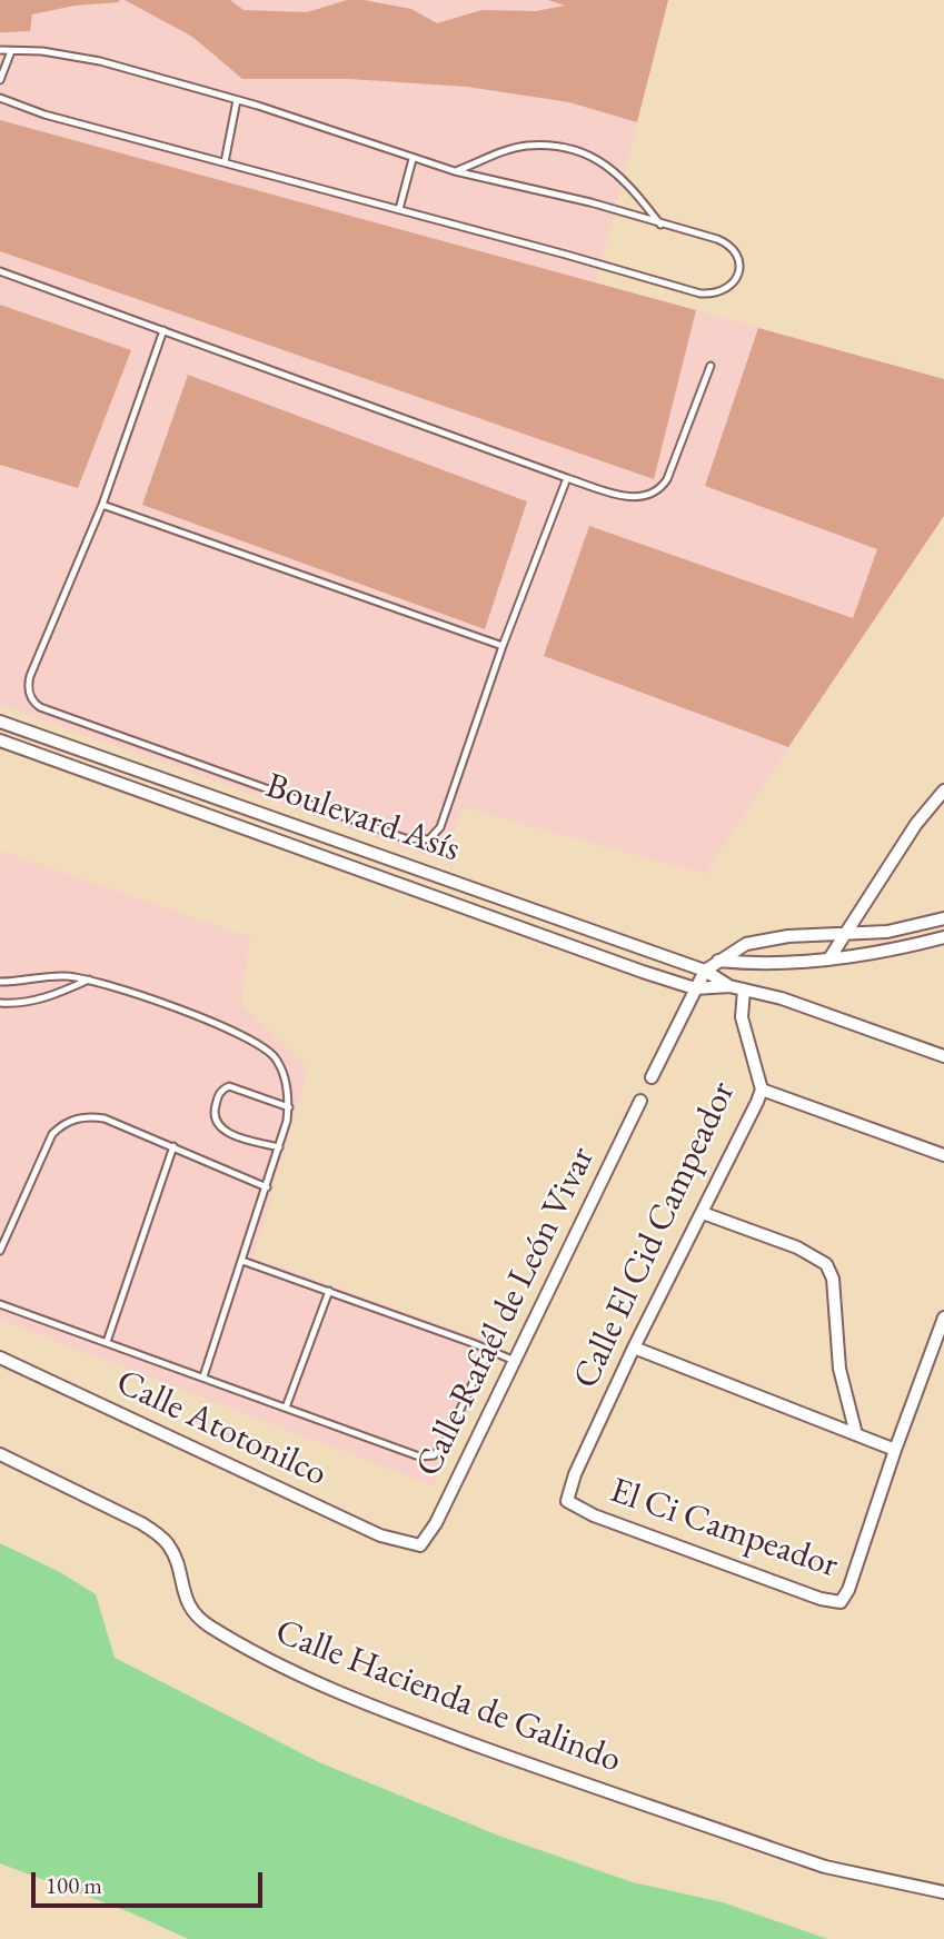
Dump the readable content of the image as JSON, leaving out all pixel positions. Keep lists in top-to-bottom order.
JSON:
{
  "streets": {
    "street": [
      "Boulevard Asís",
      "Calle El Cid Campeador",
      "Calle Rafaél de León Vivar",
      "Calle Atotonilco",
      "El Ci Campeador",
      "Calle Hacienda de Galindo"
    ]
  },
  "crossings": [
    ["Calle El Cid Campeador", "El Ci Campeador"],
    ["Calle Rafaél de León Vivar", "Calle Atotonilco"]
  ],
  "scale_bar": "100 m"
}
